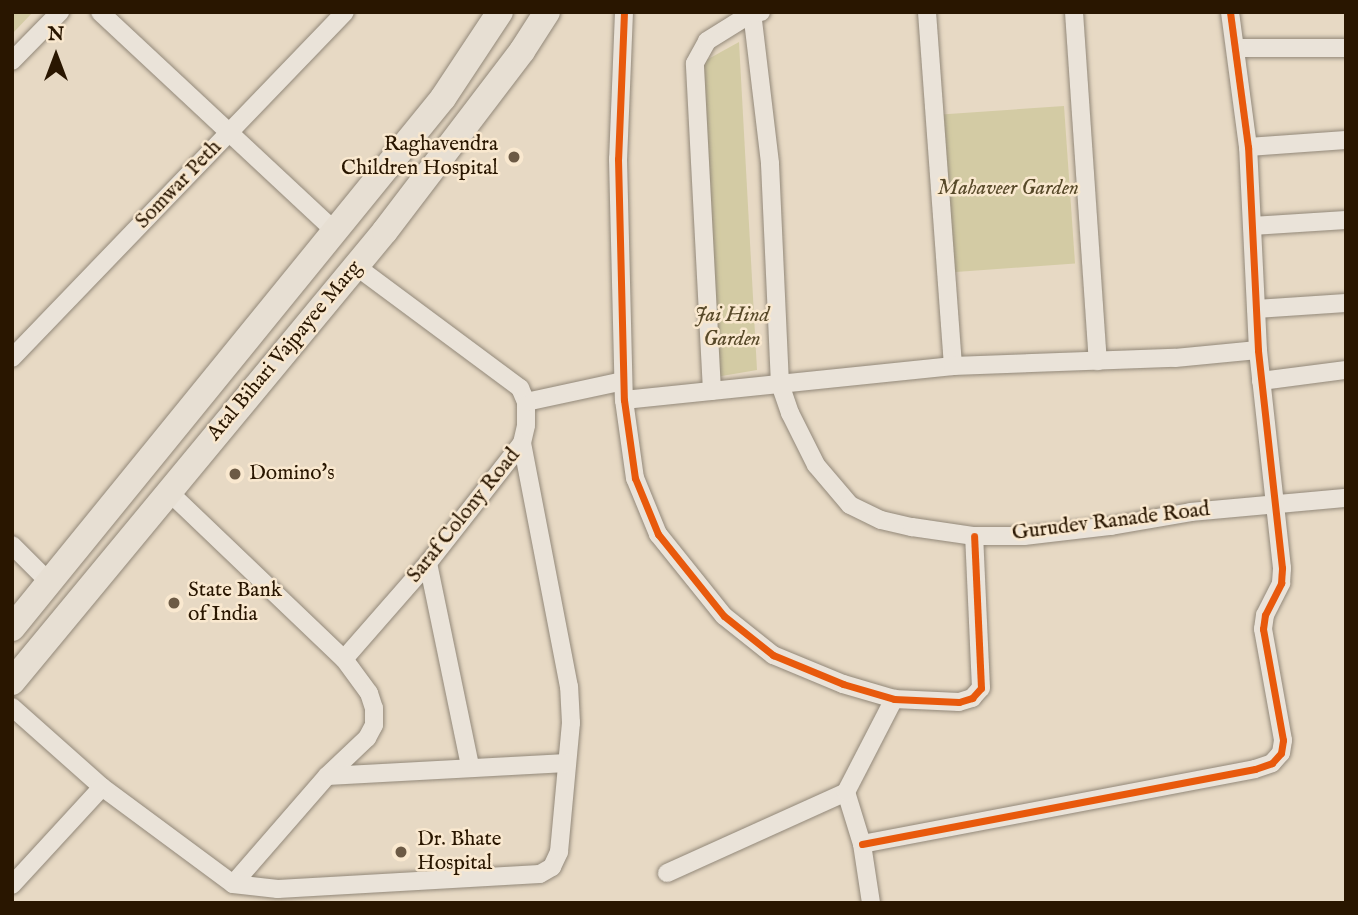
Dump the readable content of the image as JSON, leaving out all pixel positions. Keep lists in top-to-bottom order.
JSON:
{
  "streets": {
    "main road": ["Atal Bihari Vajpayee Marg"],
    "street": ["Somwar Peth", "Saraf Colony Road", "Gurudev Ranade Road"]
  },
  "parks": ["Mahaveer Garden", "Jai Hind Garden"],
  "places": [
    "Raghavendra Children Hospital",
    "Domino's",
    "State Bank of India",
    "Dr. Bhate Hospital"
  ],
  "north": "top"
}
